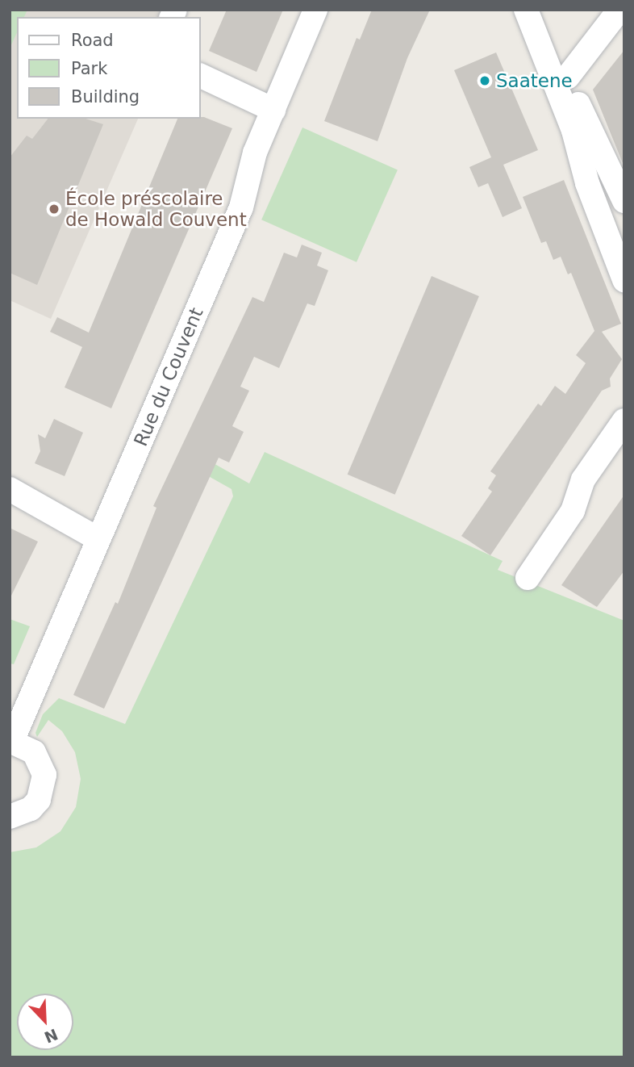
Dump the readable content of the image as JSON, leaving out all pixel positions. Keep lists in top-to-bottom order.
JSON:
{
  "streets": {
    "street": ["Rue du Couvent"]
  },
  "places": ["Saatene", "École préscolaire de Howald Couvent"],
  "legend": ["Road", "Park", "Building"],
  "north": "bottom right"
}
